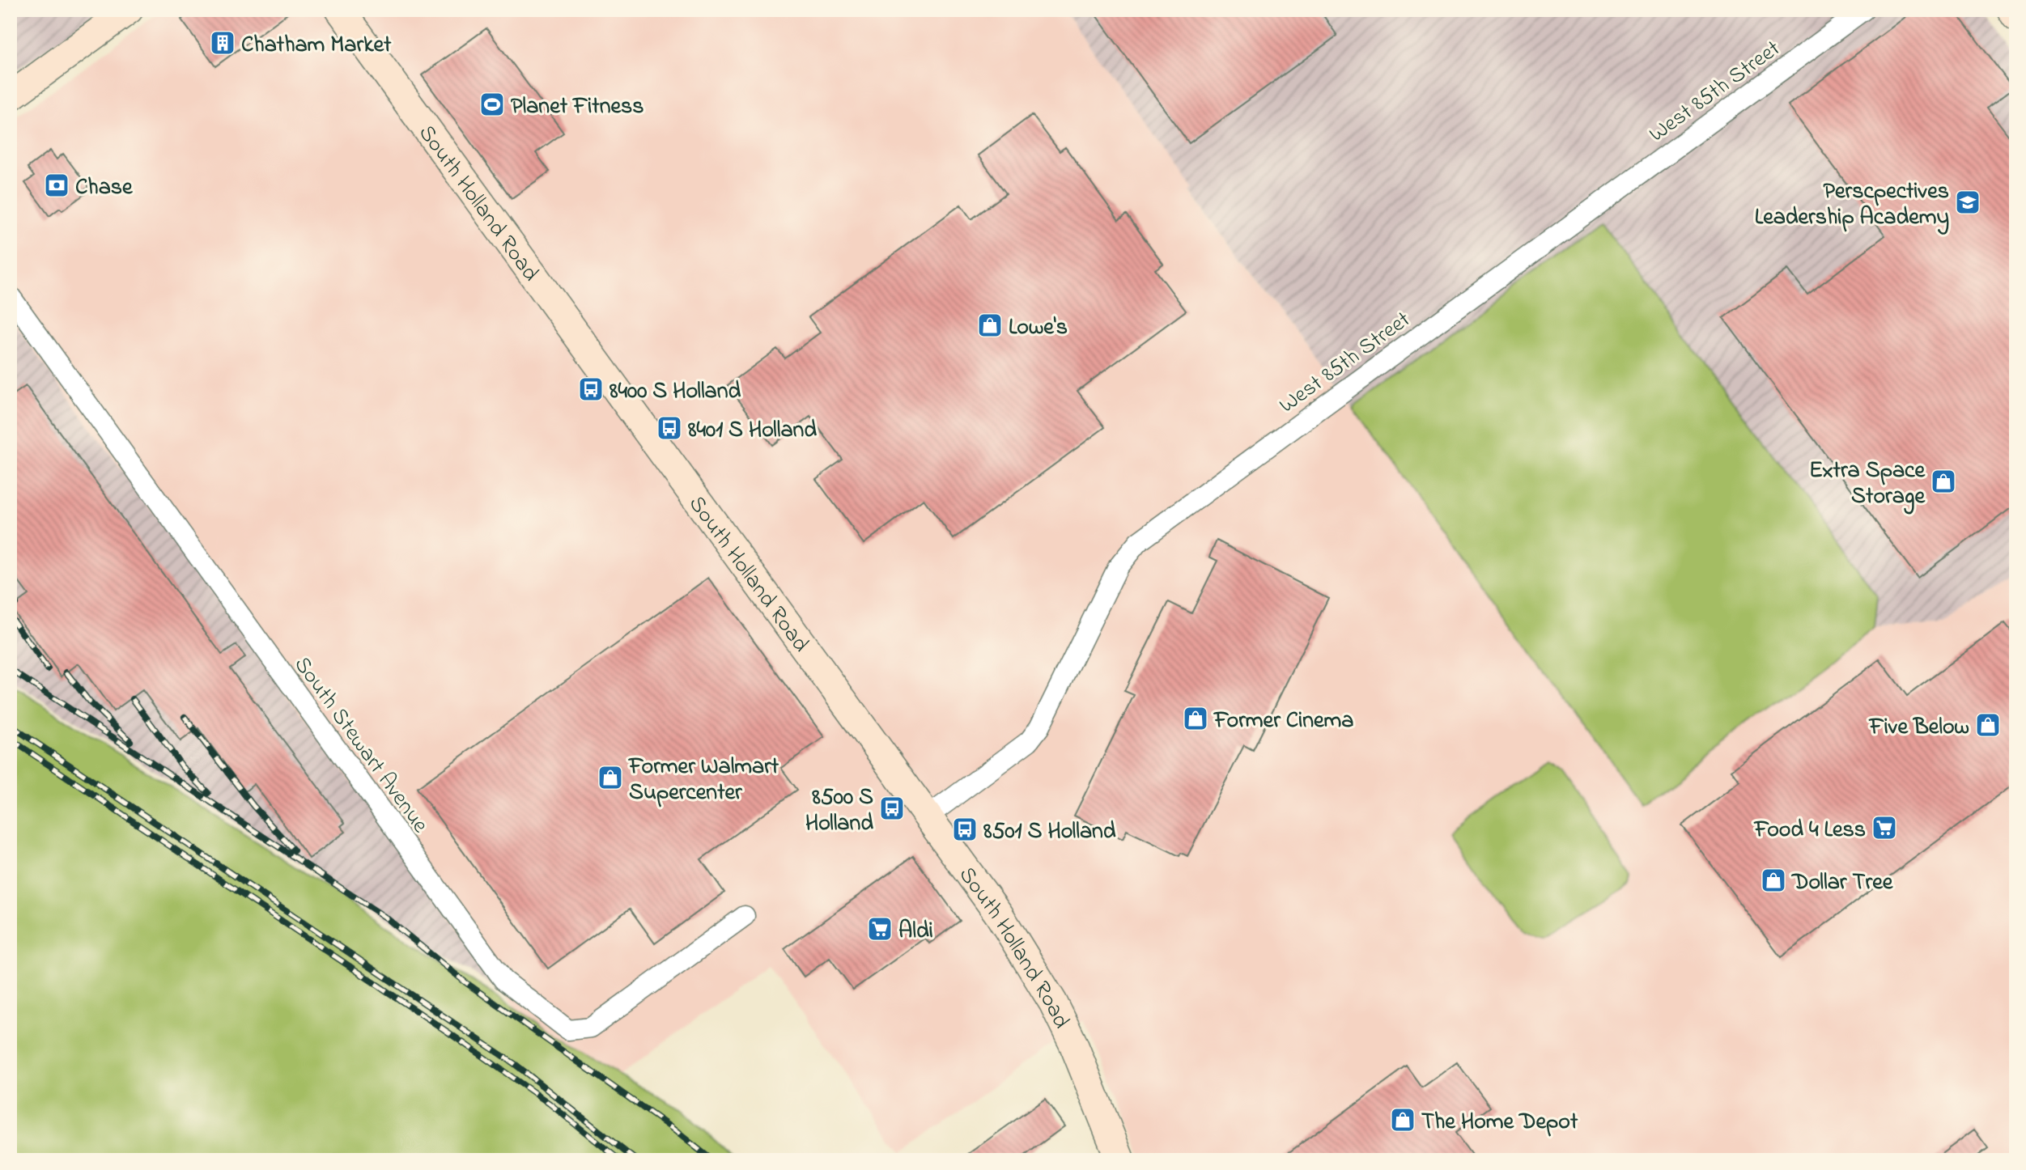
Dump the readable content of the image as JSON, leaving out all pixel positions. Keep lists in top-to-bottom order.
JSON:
{
  "streets": {
    "main road": ["South Holland Road"],
    "street": ["West 85th Street", "South Stewart Avenue"]
  },
  "crossings": [
    ["West 85th Street", "South Holland Road"]
  ],
  "places": {
    "building": ["Chatham Market"],
    "sports": ["Planet Fitness"],
    "bank": ["Chase"],
    "school or university": ["Perscpectives Leadership Academy"],
    "shop": [
      "Lowe's",
      "Extra Space Storage",
      "Former Cinema",
      "Five Below",
      "Former Walmart Supercenter",
      "Dollar Tree",
      "The Home Depot"
    ],
    "bus stop": [
      "8400 S Holland",
      "8401 S Holland",
      "8500 S Holland",
      "8501 S Holland"
    ],
    "supermarket": ["Food 4 Less", "Aldi"]
  }
}
